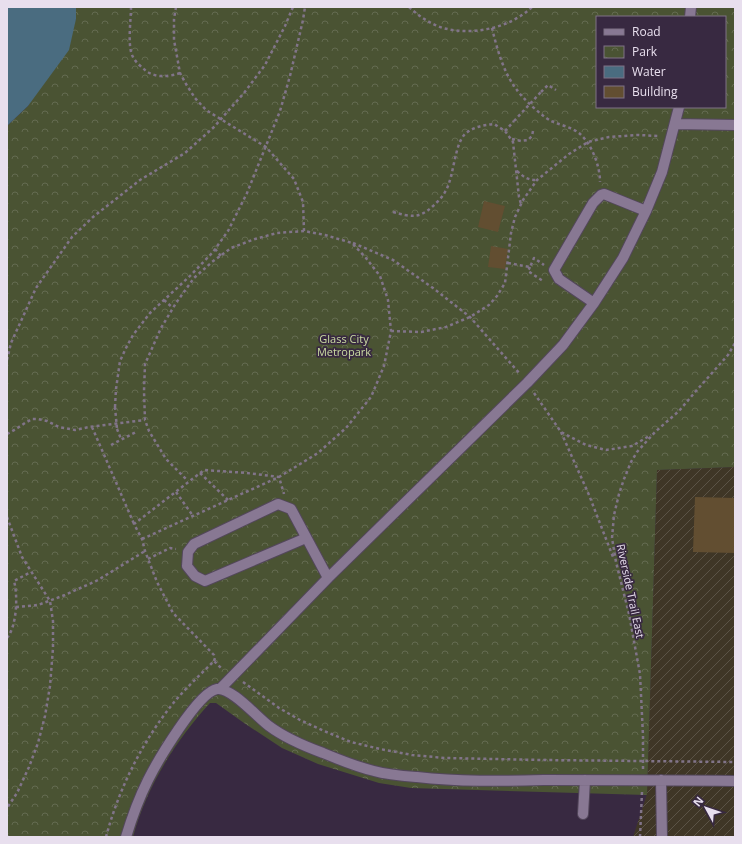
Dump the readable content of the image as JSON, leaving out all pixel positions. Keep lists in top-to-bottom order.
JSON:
{
  "streets": {
    "path": ["Riverside Trail East"]
  },
  "parks": ["Glass City Metropark"],
  "legend": [
    "Road",
    "Park",
    "Water",
    "Building"
  ],
  "north": "top left"
}
